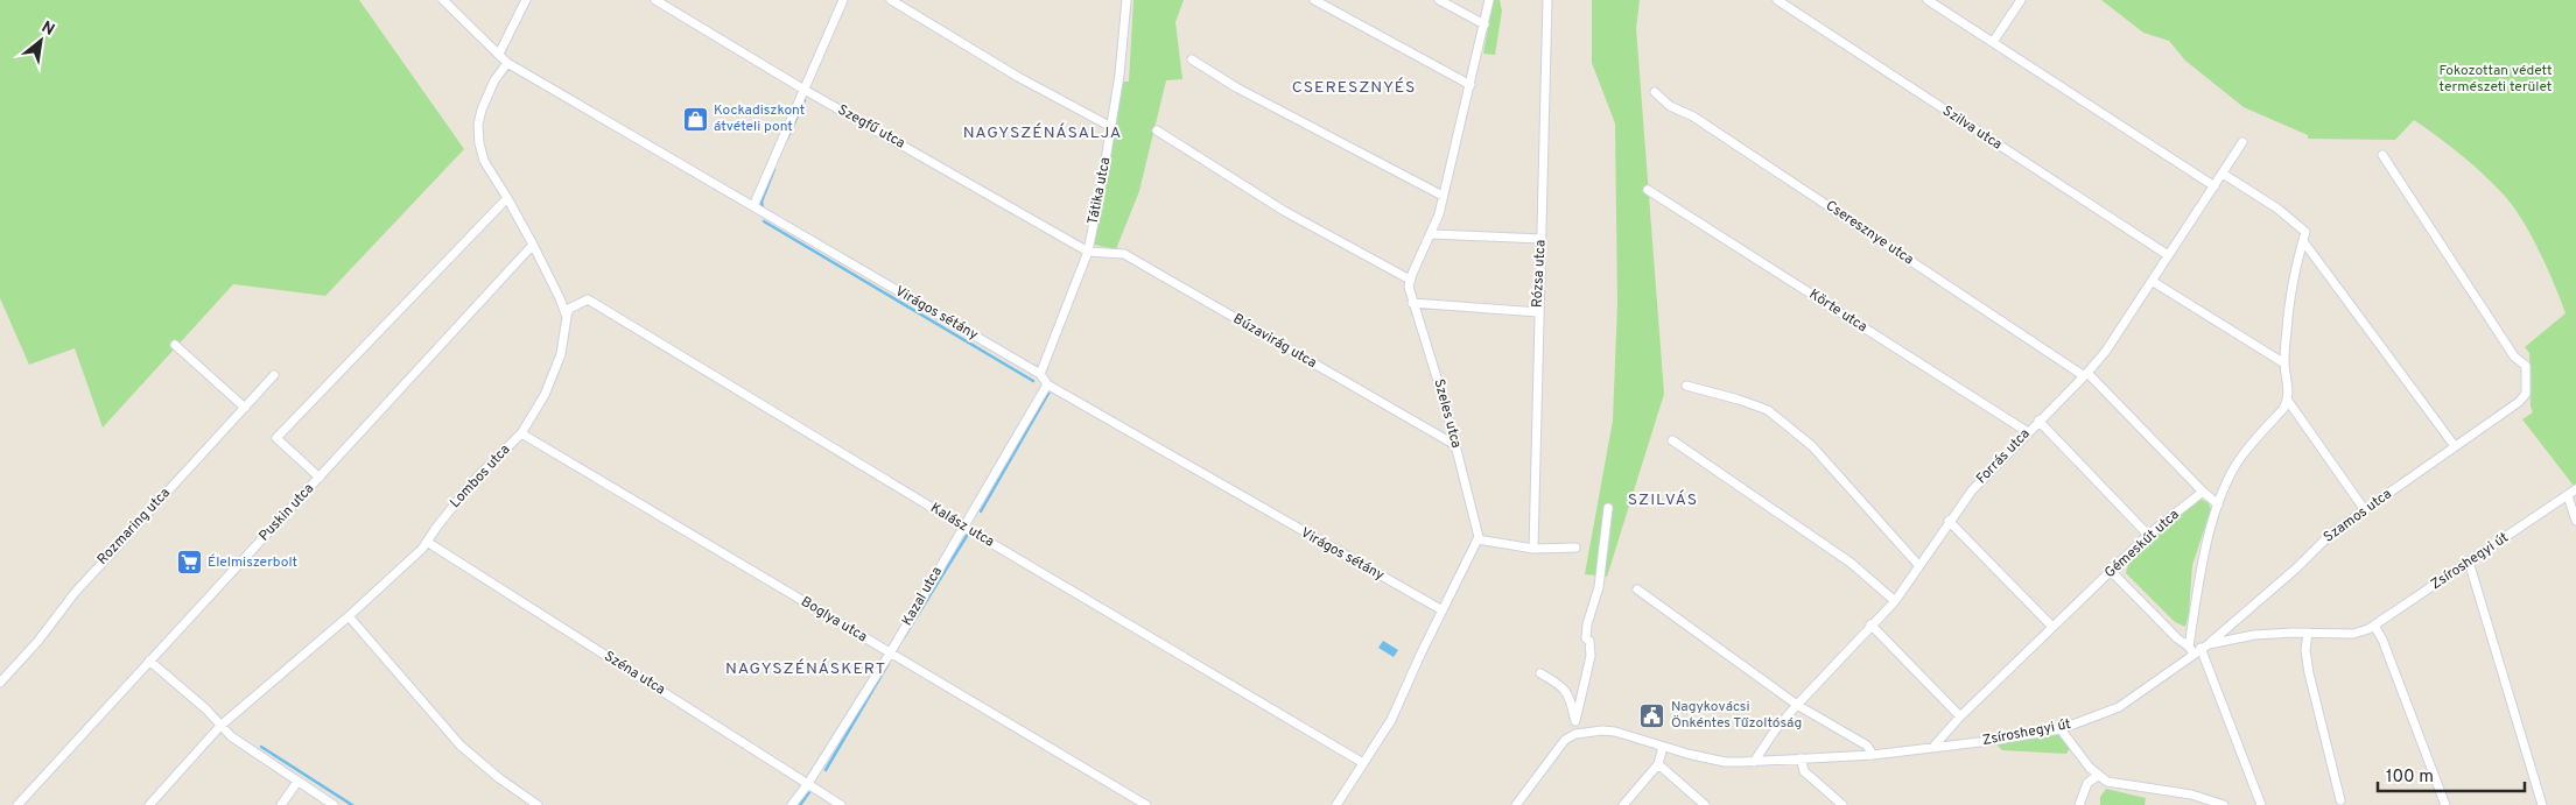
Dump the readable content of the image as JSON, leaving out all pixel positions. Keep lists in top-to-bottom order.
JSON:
{
  "streets": {
    "street": [
      "Szegfű utca",
      "Szilva utca",
      "Tátika utca",
      "Cseresznye utca",
      "Rózsa utca",
      "Körte utca",
      "Virágos sétány",
      "Búzavirág utca",
      "Szeles utca",
      "Forrás utca",
      "Lombos utca",
      "Puskin utca",
      "Szamos utca",
      "Kalász utca",
      "Rozmaring utca",
      "Gémeskút utca",
      "Zsíroshegyi út",
      "Kazal utca",
      "Boglya utca",
      "Széna utca"
    ]
  },
  "crossings": [
    ["Szegfű utca", "Tátika utca"],
    ["Szegfű utca", "Búzavirág utca"],
    ["Szilva utca", "Forrás utca"],
    ["Tátika utca", "Virágos sétány"],
    ["Tátika utca", "Búzavirág utca"],
    ["Cseresznye utca", "Forrás utca"],
    ["Cseresznye utca", "Gémeskút utca"],
    ["Körte utca", "Forrás utca"],
    ["Virágos sétány", "Kazal utca"],
    ["Búzavirág utca", "Szeles utca"],
    ["Forrás utca", "Zsíroshegyi út"],
    ["Lombos utca", "Kalász utca"],
    ["Lombos utca", "Boglya utca"],
    ["Lombos utca", "Széna utca"],
    ["Szamos utca", "Zsíroshegyi út"],
    ["Kalász utca", "Kazal utca"],
    ["Gémeskút utca", "Zsíroshegyi út"],
    ["Kazal utca", "Boglya utca"],
    ["Kazal utca", "Széna utca"]
  ],
  "districts": [
    "CSERESZNYÉS",
    "NAGYSZÉNÁSALJA",
    "SZILVÁS",
    "NAGYSZÉNÁSKERT"
  ],
  "parks": ["Fokozottan védett természeti terület"],
  "places": {
    "shop": ["Kockadiszkont átvételi pont"],
    "supermarket": ["Élelmiszerbolt"],
    "public building": ["Nagykovácsi Önkéntes Tűzoltóság"]
  },
  "scale_bar": "100 m",
  "north": "top right"
}
